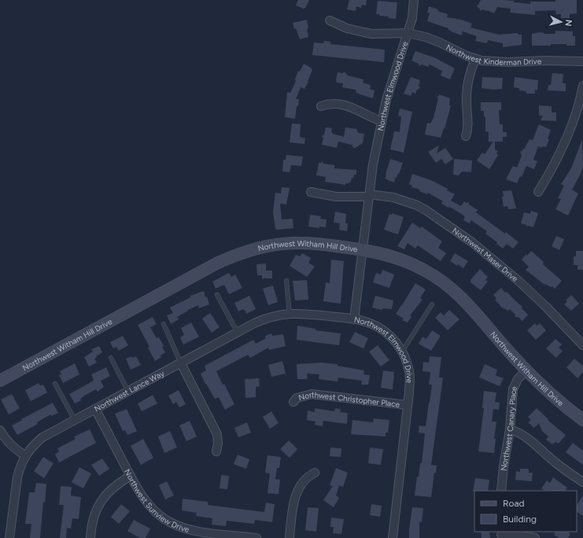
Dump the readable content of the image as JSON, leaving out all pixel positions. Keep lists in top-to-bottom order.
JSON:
{
  "streets": {
    "street": [
      "Northwest Kinderman Drive",
      "Northwest Elmwood Drive",
      "Northwest Witham Hill Drive",
      "Northwest Maser Drive",
      "Northwest Lance Way",
      "Northwest Christopher Place",
      "Northwest Canary Place",
      "Northwest Sunview Drive"
    ]
  },
  "crossings": [
    ["Northwest Kinderman Drive", "Northwest Elmwood Drive"],
    ["Northwest Elmwood Drive", "Northwest Witham Hill Drive"],
    ["Northwest Elmwood Drive", "Northwest Maser Drive"],
    ["Northwest Elmwood Drive", "Northwest Lance Way"],
    ["Northwest Elmwood Drive", "Northwest Christopher Place"],
    ["Northwest Witham Hill Drive", "Northwest Canary Place"],
    ["Northwest Lance Way", "Northwest Sunview Drive"]
  ],
  "legend": ["Road", "Building"],
  "north": "right"
}
